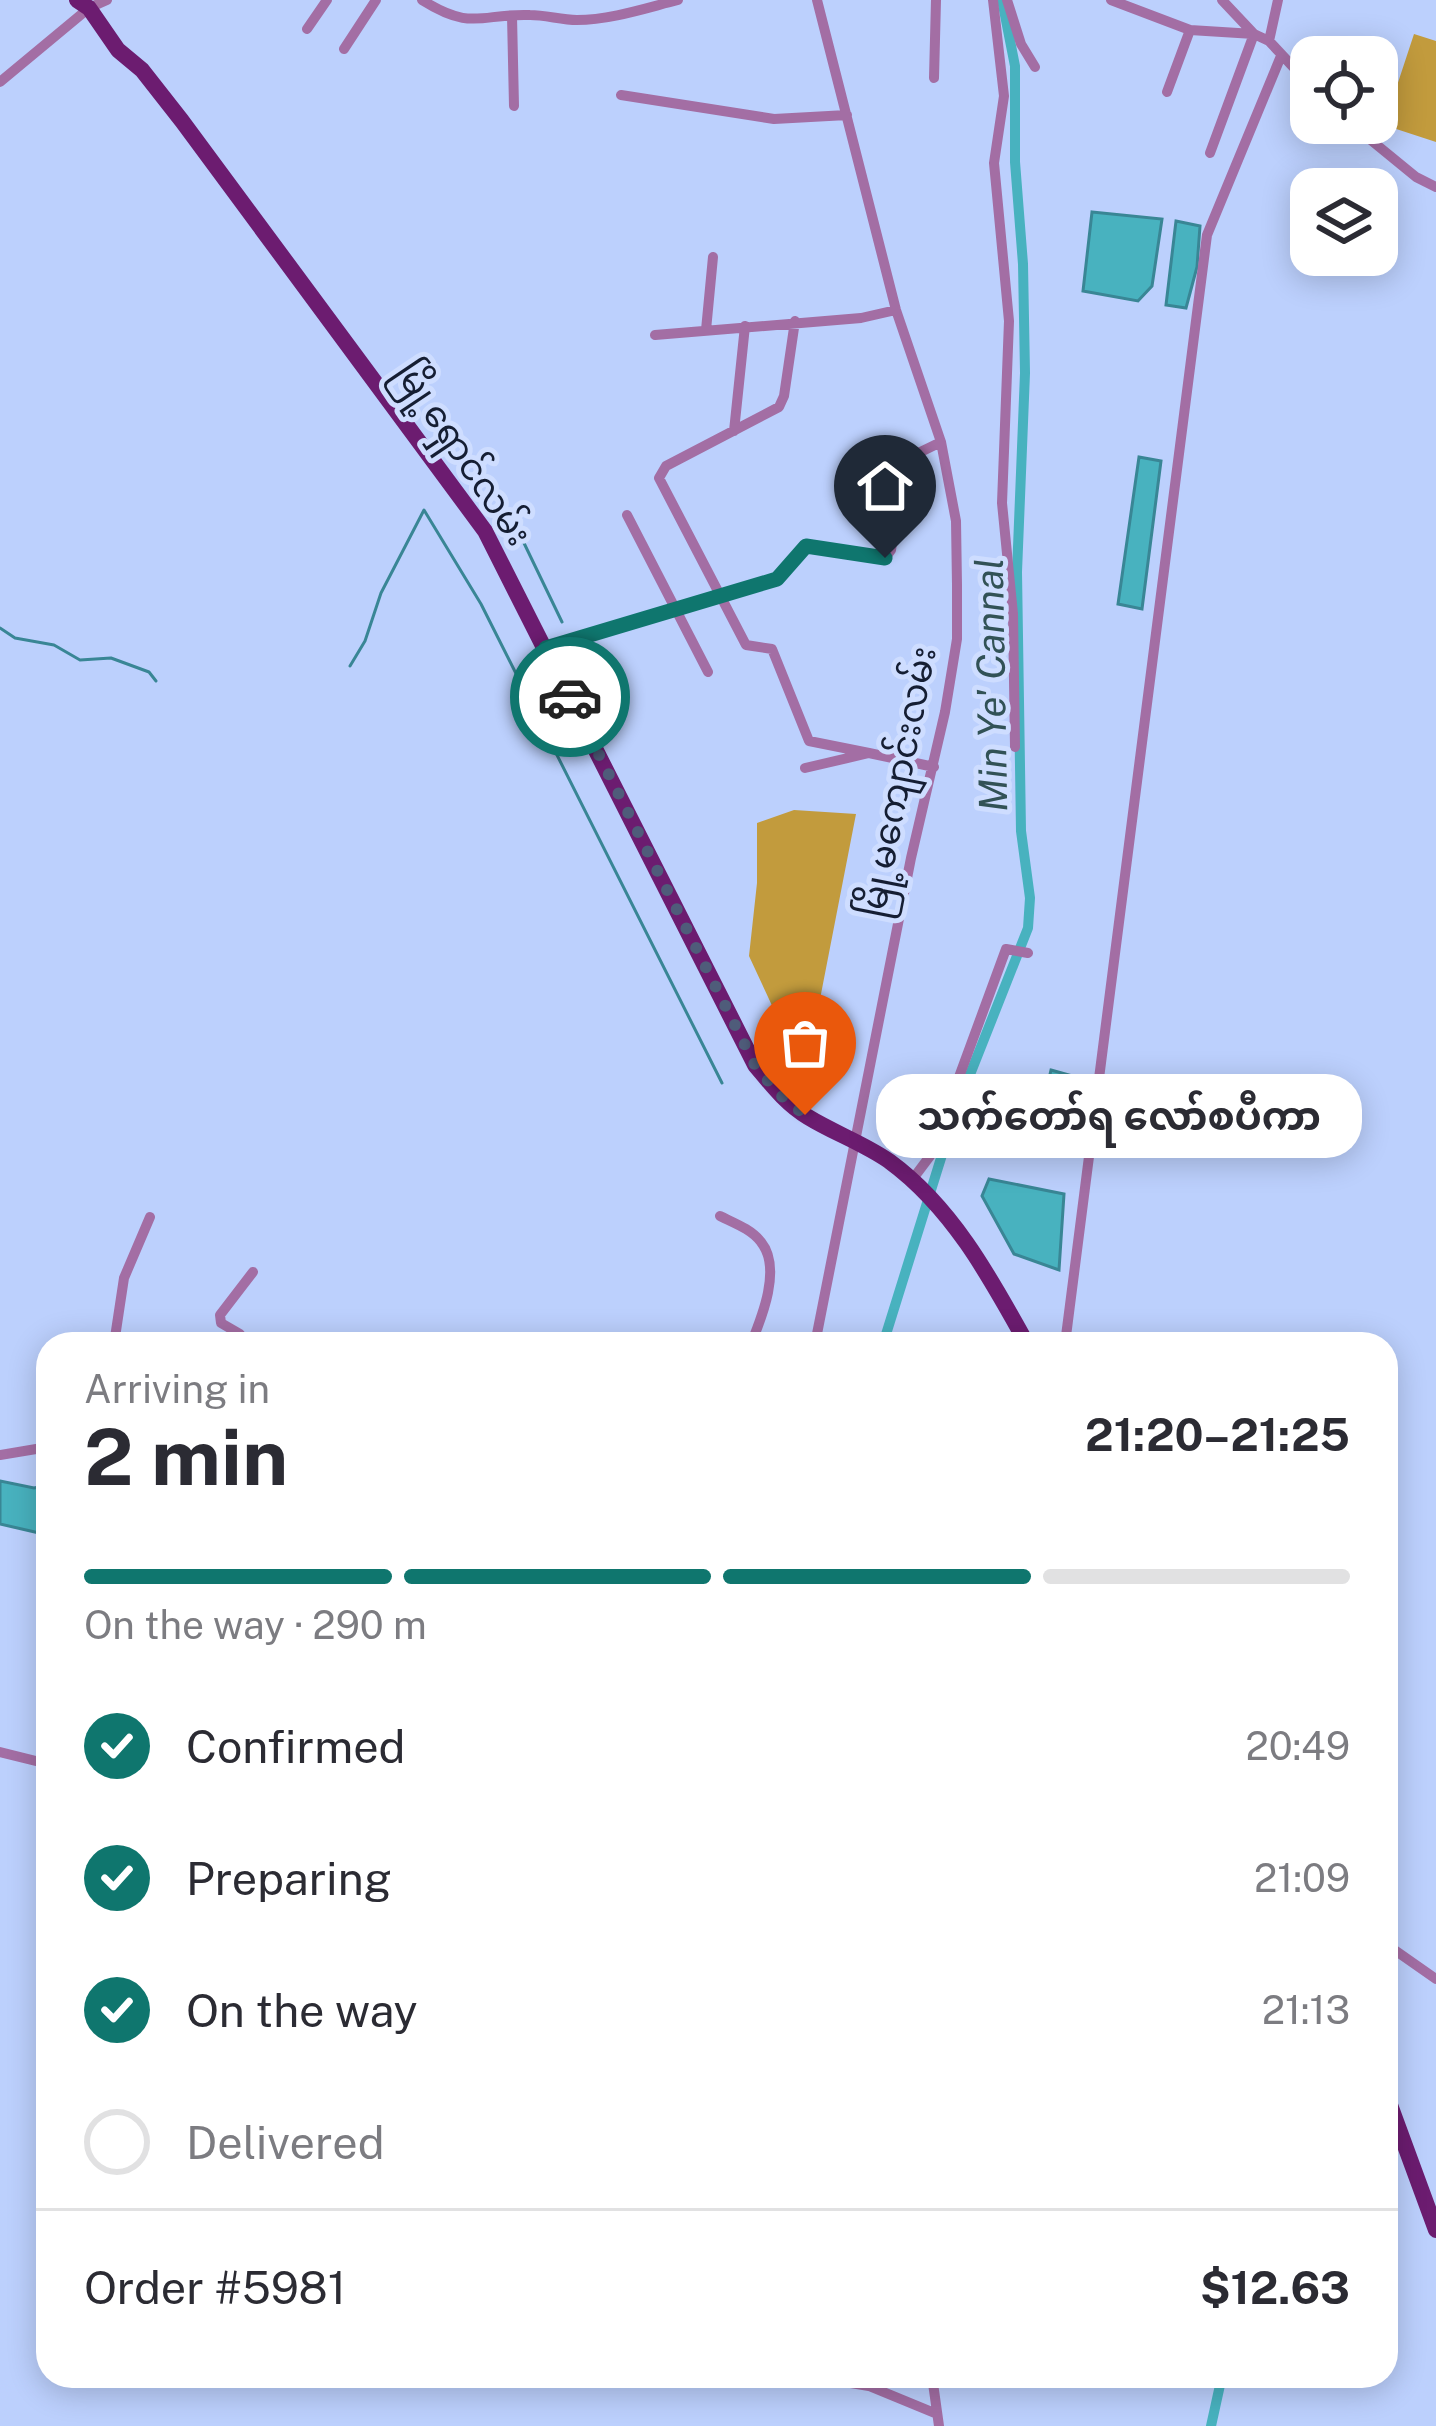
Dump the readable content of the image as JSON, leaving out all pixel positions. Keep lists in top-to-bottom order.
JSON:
{
  "streets": {
    "main road": ["မြို့ရှောင်လမ်း"],
    "street": ["မြို့မကျောင်းလမ်း"]
  },
  "crossings": [
    ["မြို့ရှောင်လမ်း", "မြို့မကျောင်းလမ်း"]
  ],
  "water": ["Min Ye' Cannal"],
  "places": ["သက်တော်ရ လော်စပီကာ"],
  "page": {
    "bubble": "သက်တော်ရ လော်စပီကာ",
    "heading": ["2 min", "Arriving in", "21:20–21:25"],
    "panel": ["Order #5981", "$12.63"],
    "bar": "On the way · 290 m",
    "list": [
      ["Confirmed", "20:49"],
      ["Preparing", "21:09"],
      ["On the way", "21:13"],
      "Delivered"
    ]
  }
}
